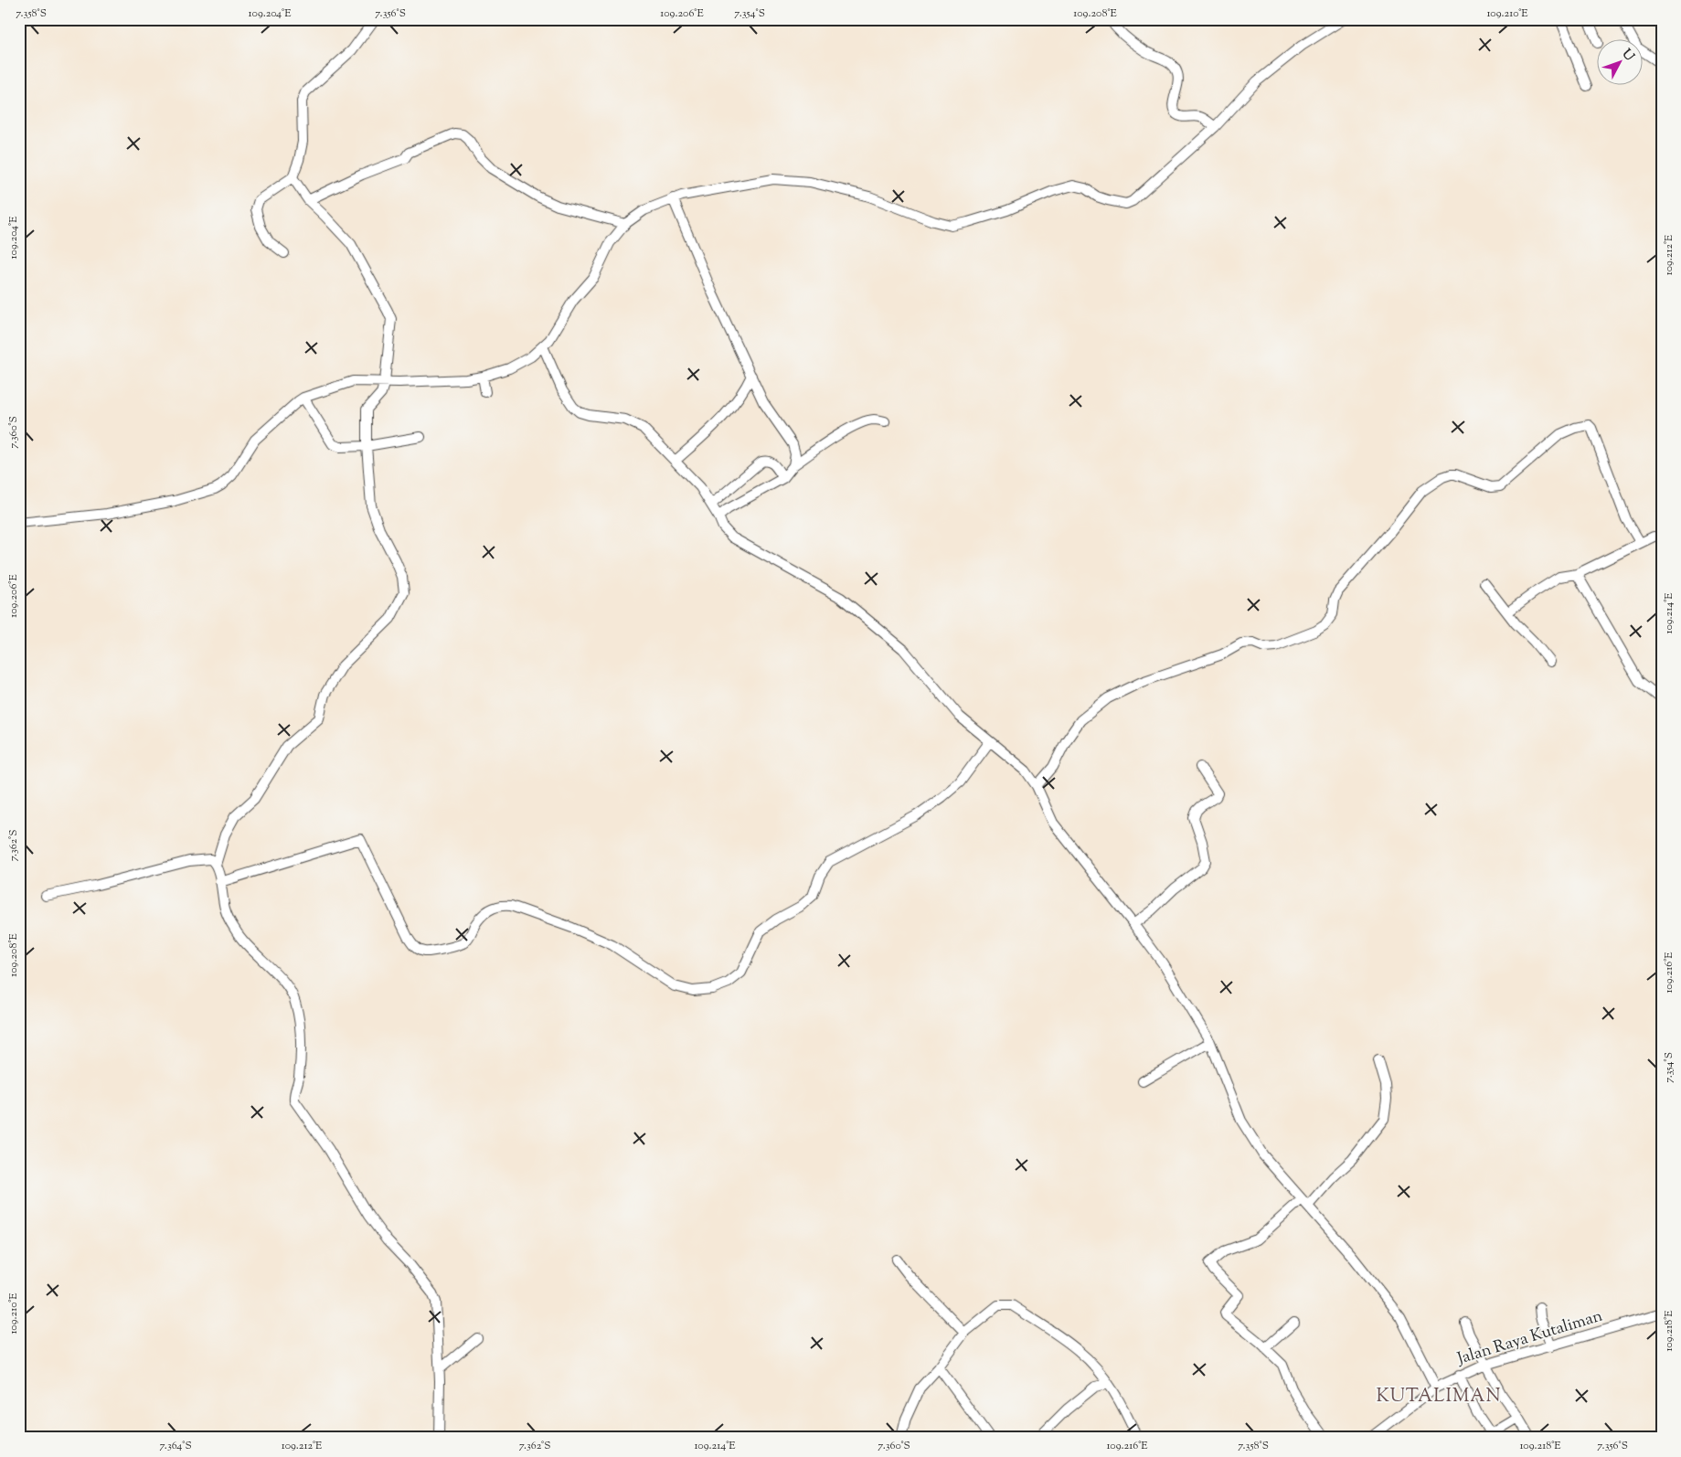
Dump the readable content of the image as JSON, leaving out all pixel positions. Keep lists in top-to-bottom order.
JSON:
{
  "streets": {
    "street": ["Jalan Raya Kutaliman"]
  },
  "districts": ["KUTALIMAN"],
  "north": "top right",
  "coordinates": [
    "7.358°S",
    "109.204°E",
    "7.356°S",
    "109.206°E",
    "7.354°S",
    "109.208°E",
    "109.210°E",
    "109.212°E",
    "7.360°S",
    "109.214°E",
    "7.362°S",
    "109.216°E",
    "109.218°E",
    "7.364°S"
  ]
}
